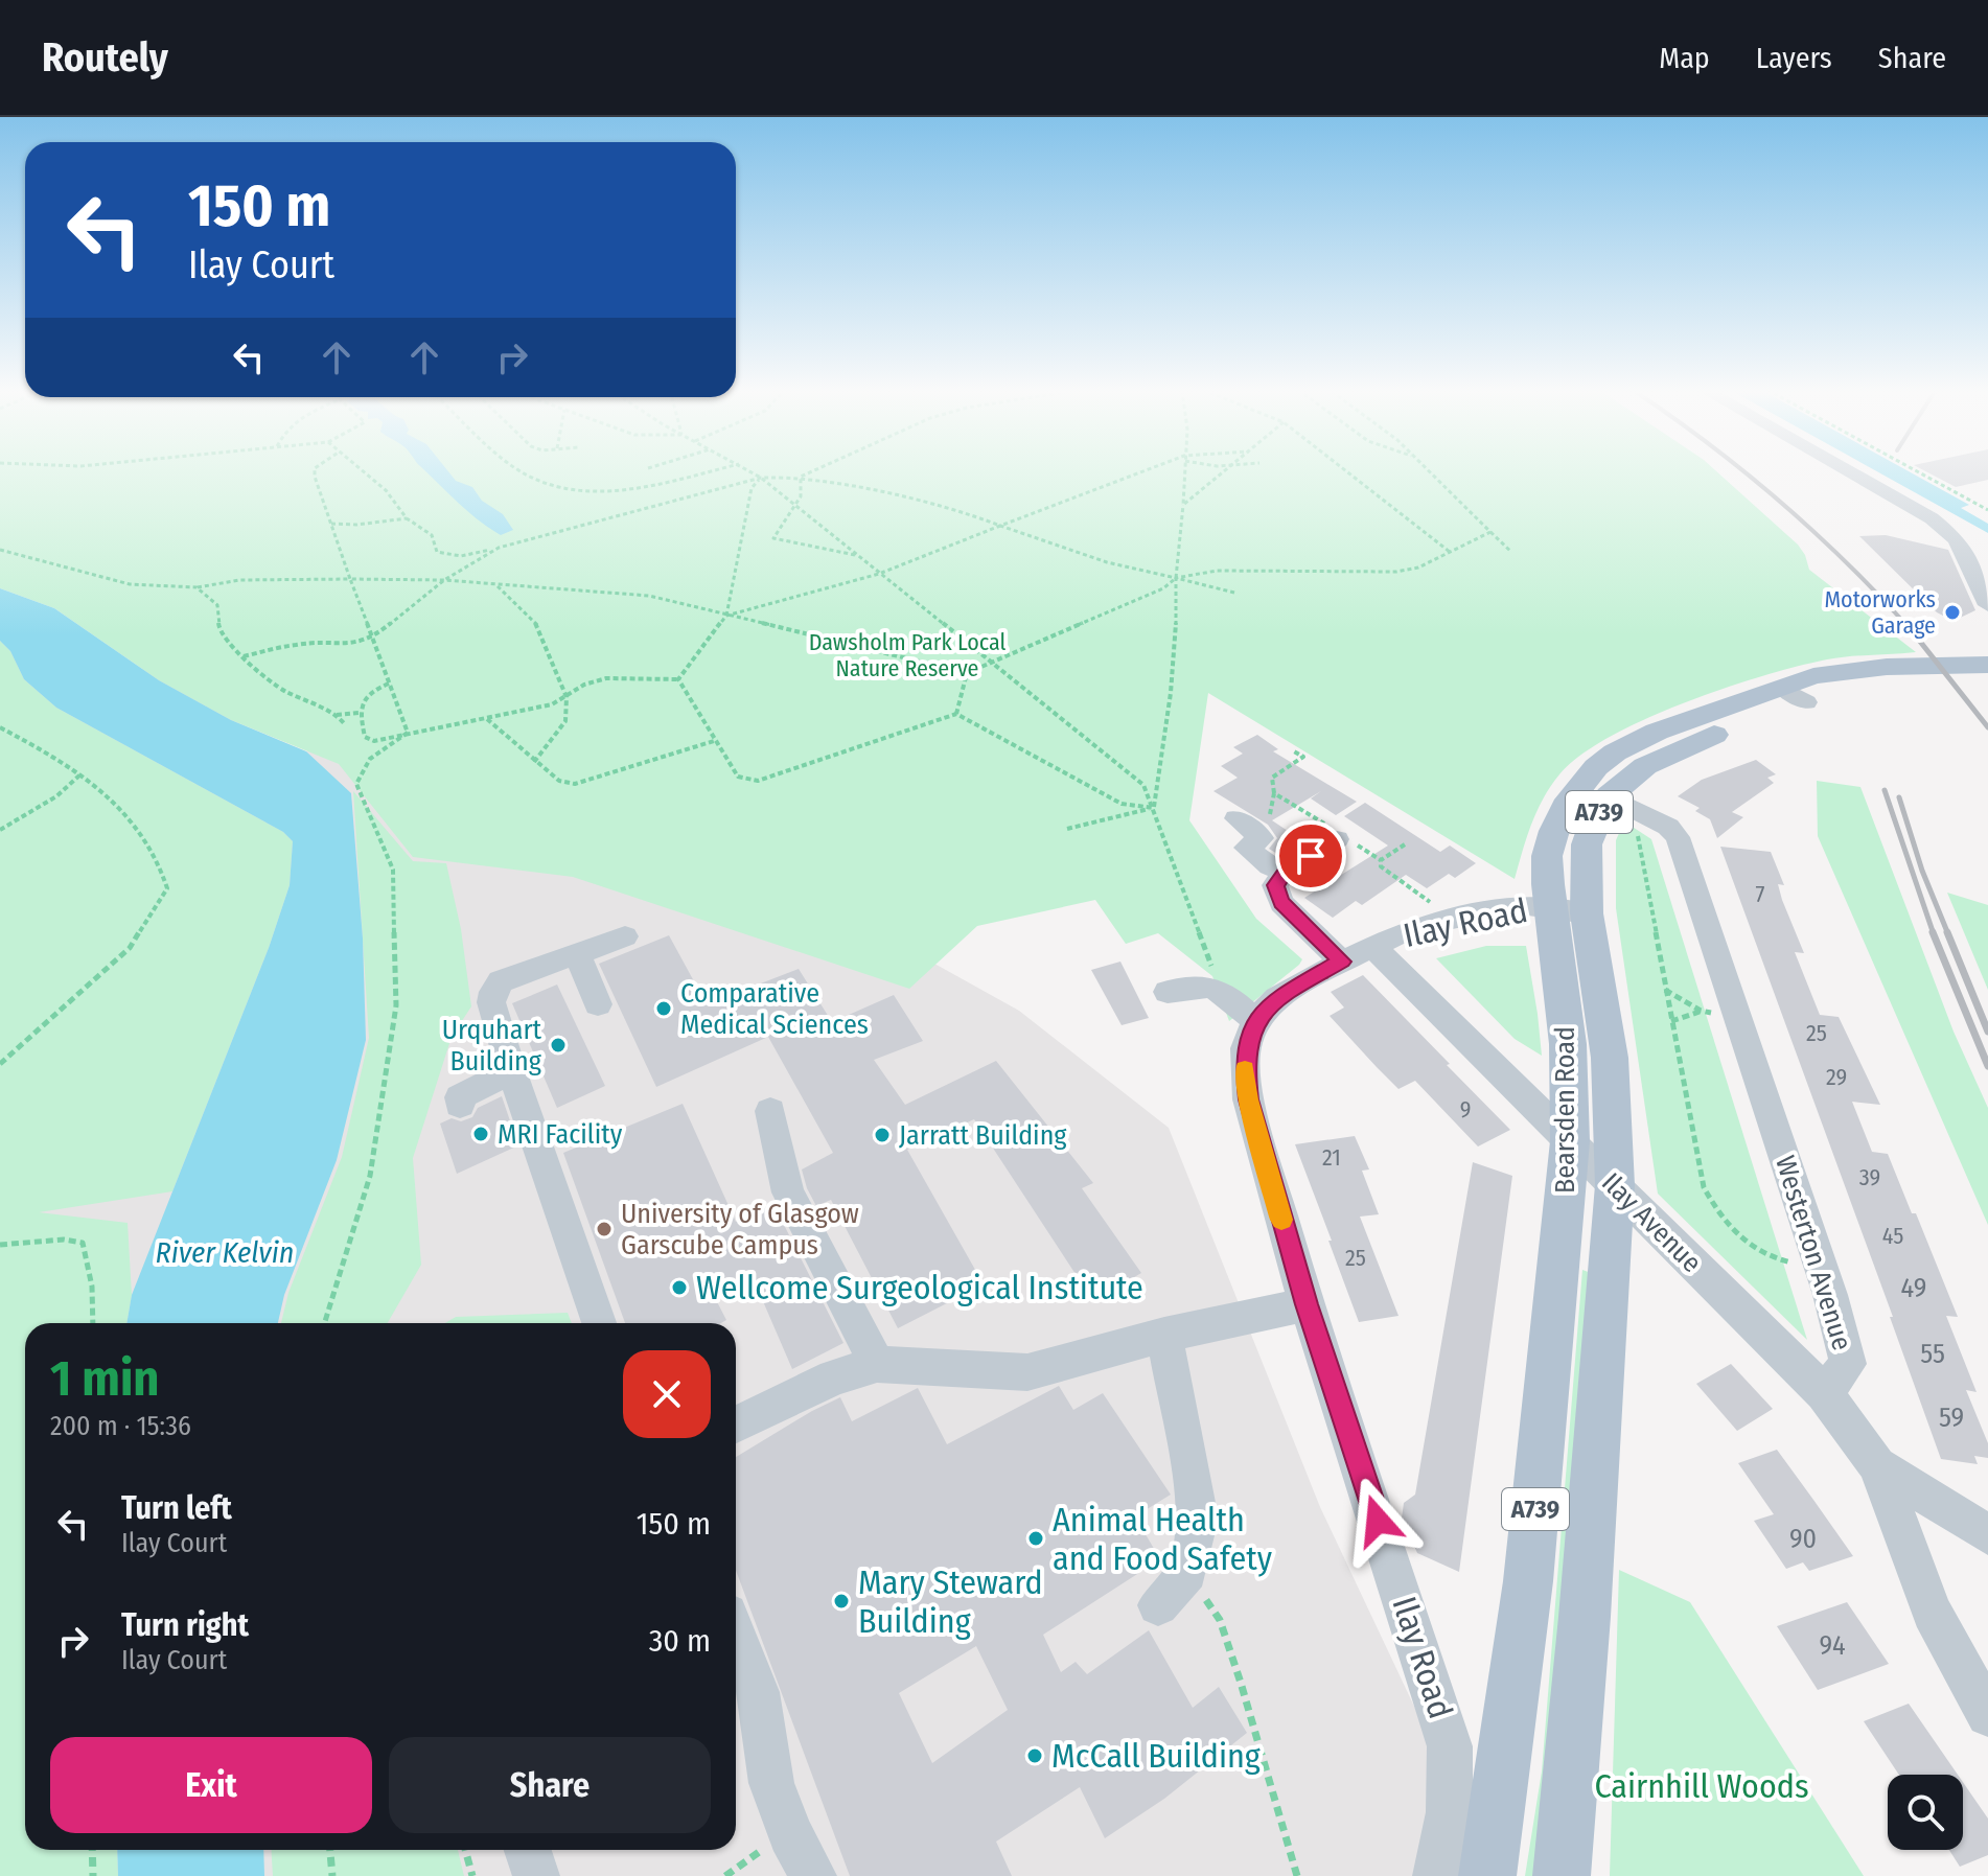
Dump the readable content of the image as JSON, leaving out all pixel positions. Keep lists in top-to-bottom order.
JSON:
{
  "streets": {
    "main road": ["A739", "Bearsden Road"],
    "street": ["Ilay Road", "Ilay Avenue", "Westerton Avenue"]
  },
  "crossings": [
    ["Ilay Road", "Bearsden Road"],
    ["Ilay Road", "Ilay Avenue"],
    ["Bearsden Road", "Ilay Avenue"],
    ["Ilay Avenue", "Westerton Avenue"]
  ],
  "water": ["River Kelvin"],
  "parks": ["Dawsholm Park Local Nature Reserve", "Cairnhill Woods"],
  "places": [
    "Motorworks Garage",
    "Comparative Medical Sciences",
    "Urquhart Building",
    "MRI Facility",
    "Jarratt Building",
    "University of Glasgow Garscube Campus",
    "Wellcome Surgeological Institute",
    "Animal Health and Food Safety",
    "Mary Steward Building",
    "McCall Building"
  ],
  "house_numbers": [
    "7",
    "25",
    "29",
    "9",
    "21",
    "39",
    "45",
    "25",
    "49",
    "55",
    "59",
    "90",
    "94"
  ],
  "page": {
    "header": "Routely",
    "nav": ["Map", "Layers", "Share"],
    "turn": ["150 m", "Ilay Court"],
    "heading": ["1 min", "200 m · 15:36"],
    "list": [
      {
        "name": "Turn left",
        "note": "Ilay Court",
        "value": "150 m"
      },
      {
        "name": "Turn right",
        "note": "Ilay Court",
        "value": "30 m"
      }
    ],
    "buttons": ["Exit", "Share"]
  }
}
